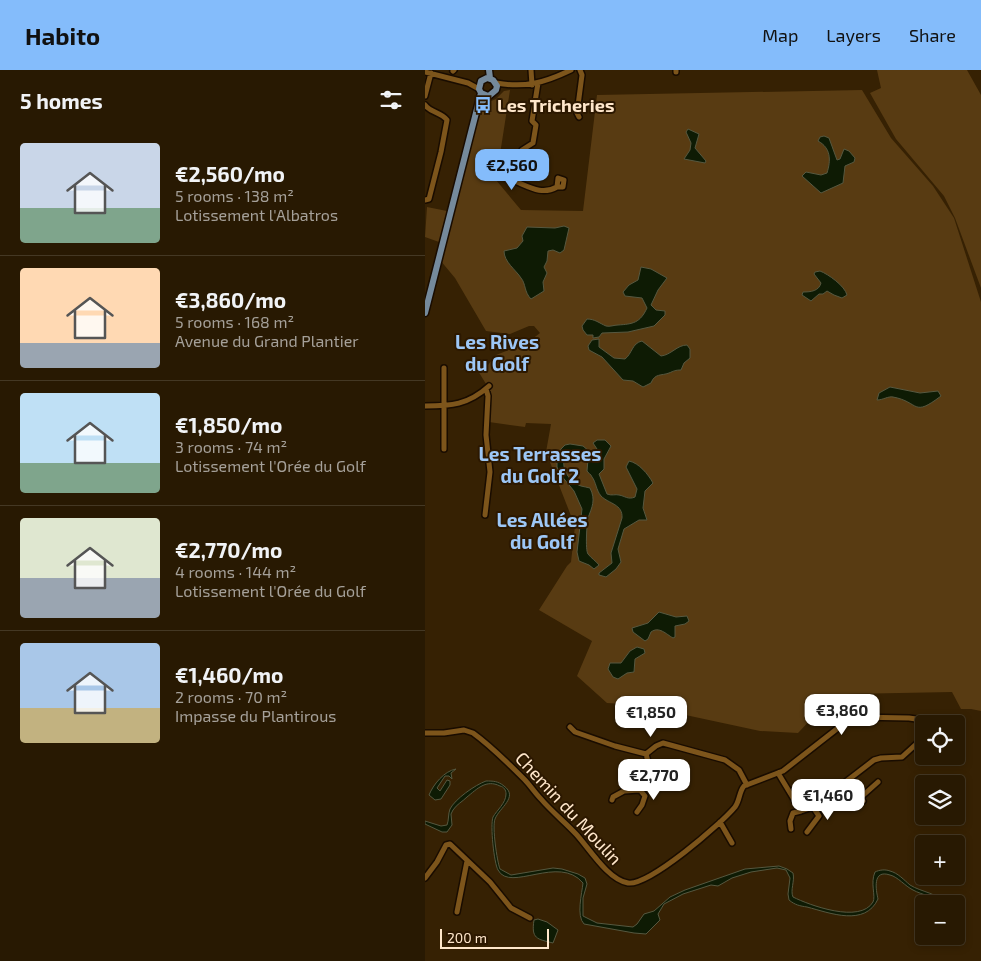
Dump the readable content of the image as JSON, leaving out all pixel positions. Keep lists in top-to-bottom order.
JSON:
{
  "streets": {
    "street": ["Chemin du Moulin"]
  },
  "districts": ["Les Rives du Golf", "Les Terrasses du Golf 2", "Les Allées du Golf"],
  "places": {
    "bus stop": ["Les Tricheries"]
  },
  "scale_bar": "200 m",
  "page": {
    "header": "Habito",
    "nav": ["Map", "Layers", "Share"],
    "heading": "5 homes",
    "list": [
      {
        "name": "€2,560/mo",
        "note": "5 rooms · 138 m² · Lotissement l'Albatros"
      },
      {
        "name": "€3,860/mo",
        "note": "5 rooms · 168 m² · Avenue du Grand Plantier"
      },
      {
        "name": "€1,850/mo",
        "note": "3 rooms · 74 m² · Lotissement l'Orée du Golf"
      },
      {
        "name": "€2,770/mo",
        "note": "4 rooms · 144 m² · Lotissement l'Orée du Golf"
      },
      {
        "name": "€1,460/mo",
        "note": "2 rooms · 70 m² · Impasse du Plantirous"
      }
    ],
    "price": [
      "€2,560",
      "€3,860",
      "€1,850",
      "€2,770",
      "€1,460"
    ],
    "map_buttons": ["+", "−"],
    "scale": "200 m"
  }
}
